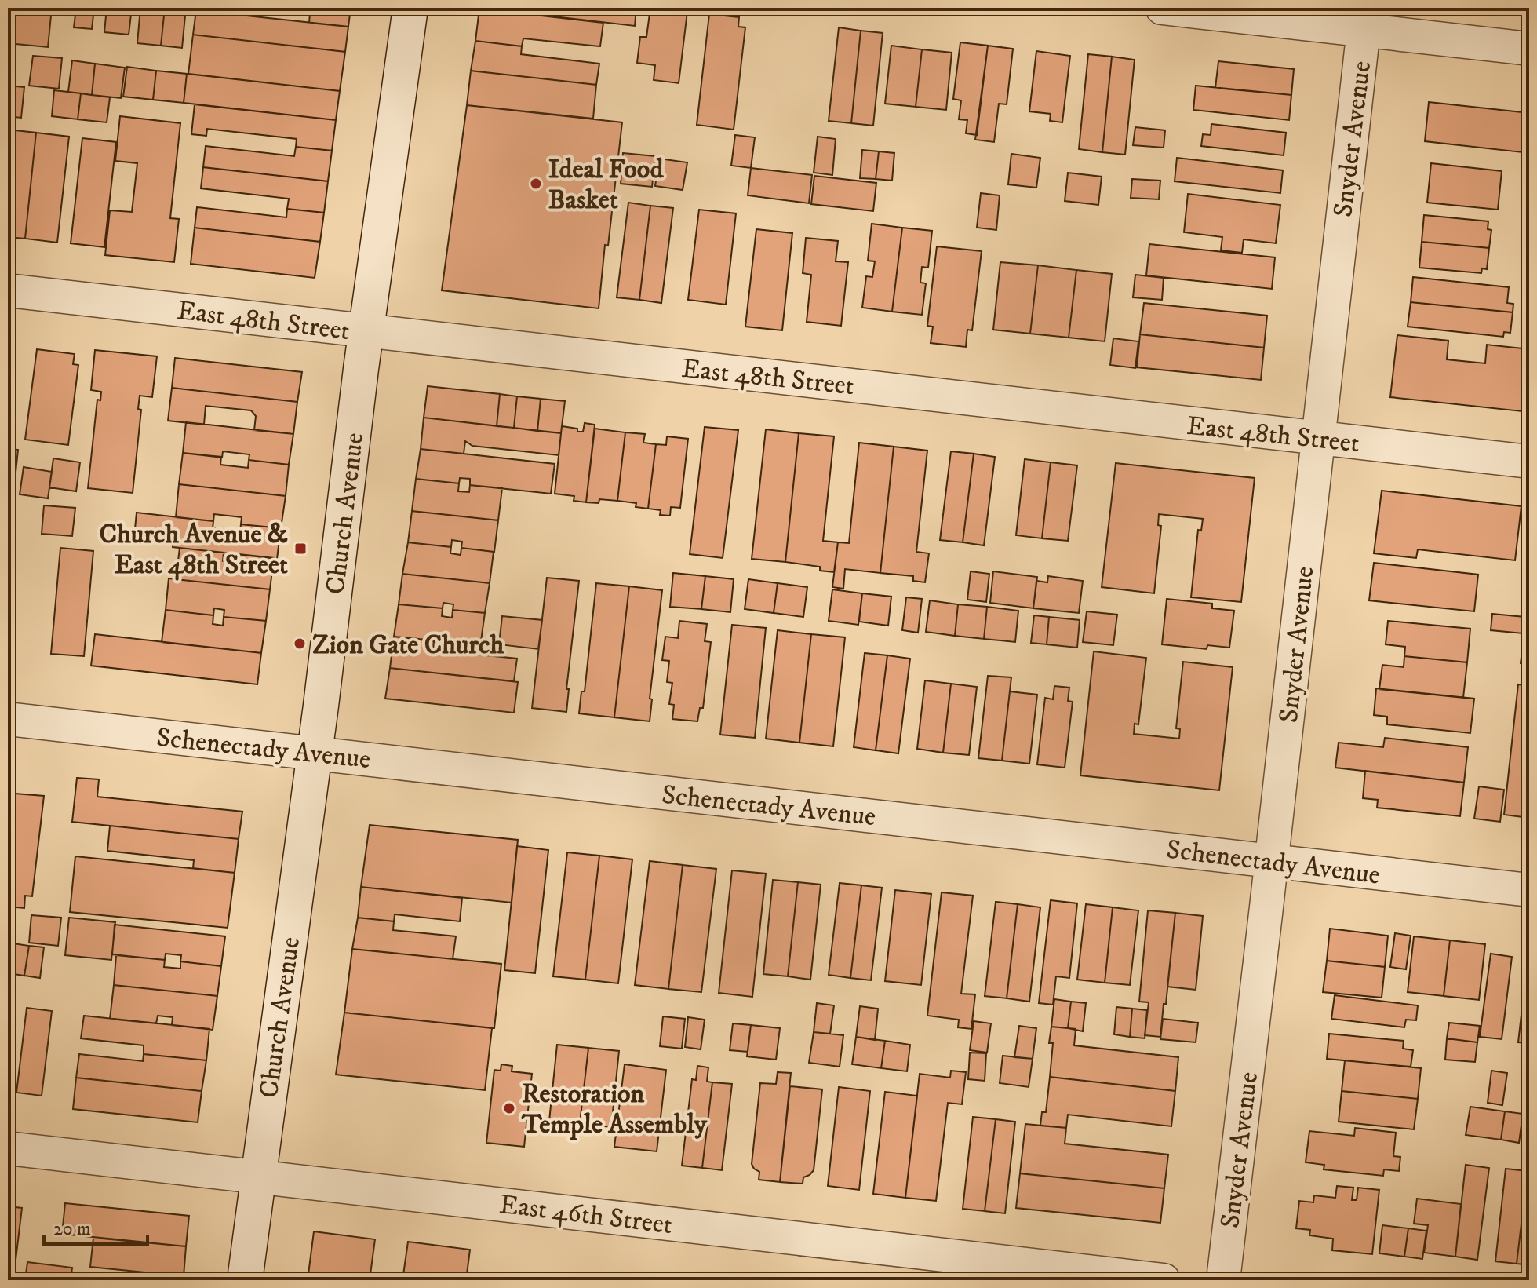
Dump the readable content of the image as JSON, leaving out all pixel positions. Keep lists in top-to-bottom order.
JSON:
{
  "streets": {
    "main road": ["Church Avenue"],
    "street": [
      "Snyder Avenue",
      "East 48th Street",
      "Schenectady Avenue",
      "East 46th Street"
    ]
  },
  "crossings": [
    ["Snyder Avenue", "East 48th Street"],
    ["Snyder Avenue", "Schenectady Avenue"],
    ["East 48th Street", "Church Avenue"],
    ["Church Avenue", "Schenectady Avenue"],
    ["Church Avenue", "East 46th Street"]
  ],
  "places": {
    "other": ["Ideal Food Basket", "Zion Gate Church", "Restoration Temple Assembly"],
    "transit": ["Church Avenue & East 48th Street"]
  },
  "scale_bar": "20 m"
}
